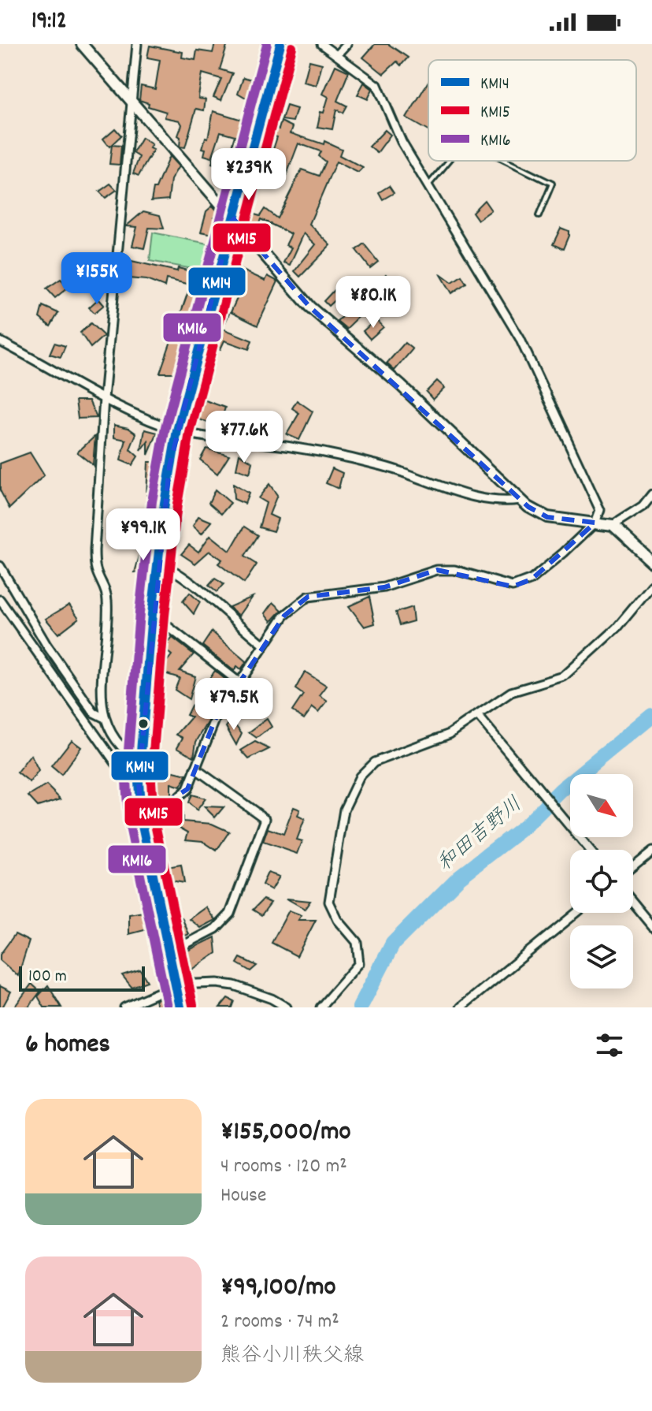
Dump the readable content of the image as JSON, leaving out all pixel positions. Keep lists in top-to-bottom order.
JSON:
{
  "water": ["和田吉野川"],
  "lines": ["transit line KM14", "transit line KM16", "transit line KM15"],
  "legend": ["KM14", "KM15", "KM16"],
  "scale_bar": "100 m",
  "north": "bottom right",
  "page": {
    "status": "19:12",
    "price": [
      "¥239K",
      "¥155K",
      "¥80.1K",
      "¥77.6K",
      "¥99.1K",
      "¥79.5K"
    ],
    "scale": "100 m",
    "heading": "6 homes",
    "list": [
      {
        "name": "¥155,000/mo",
        "note": "4 rooms · 120 m² · House"
      },
      {
        "name": "¥99,100/mo",
        "note": "2 rooms · 74 m² · 熊谷小川秩父線"
      }
    ]
  }
}
